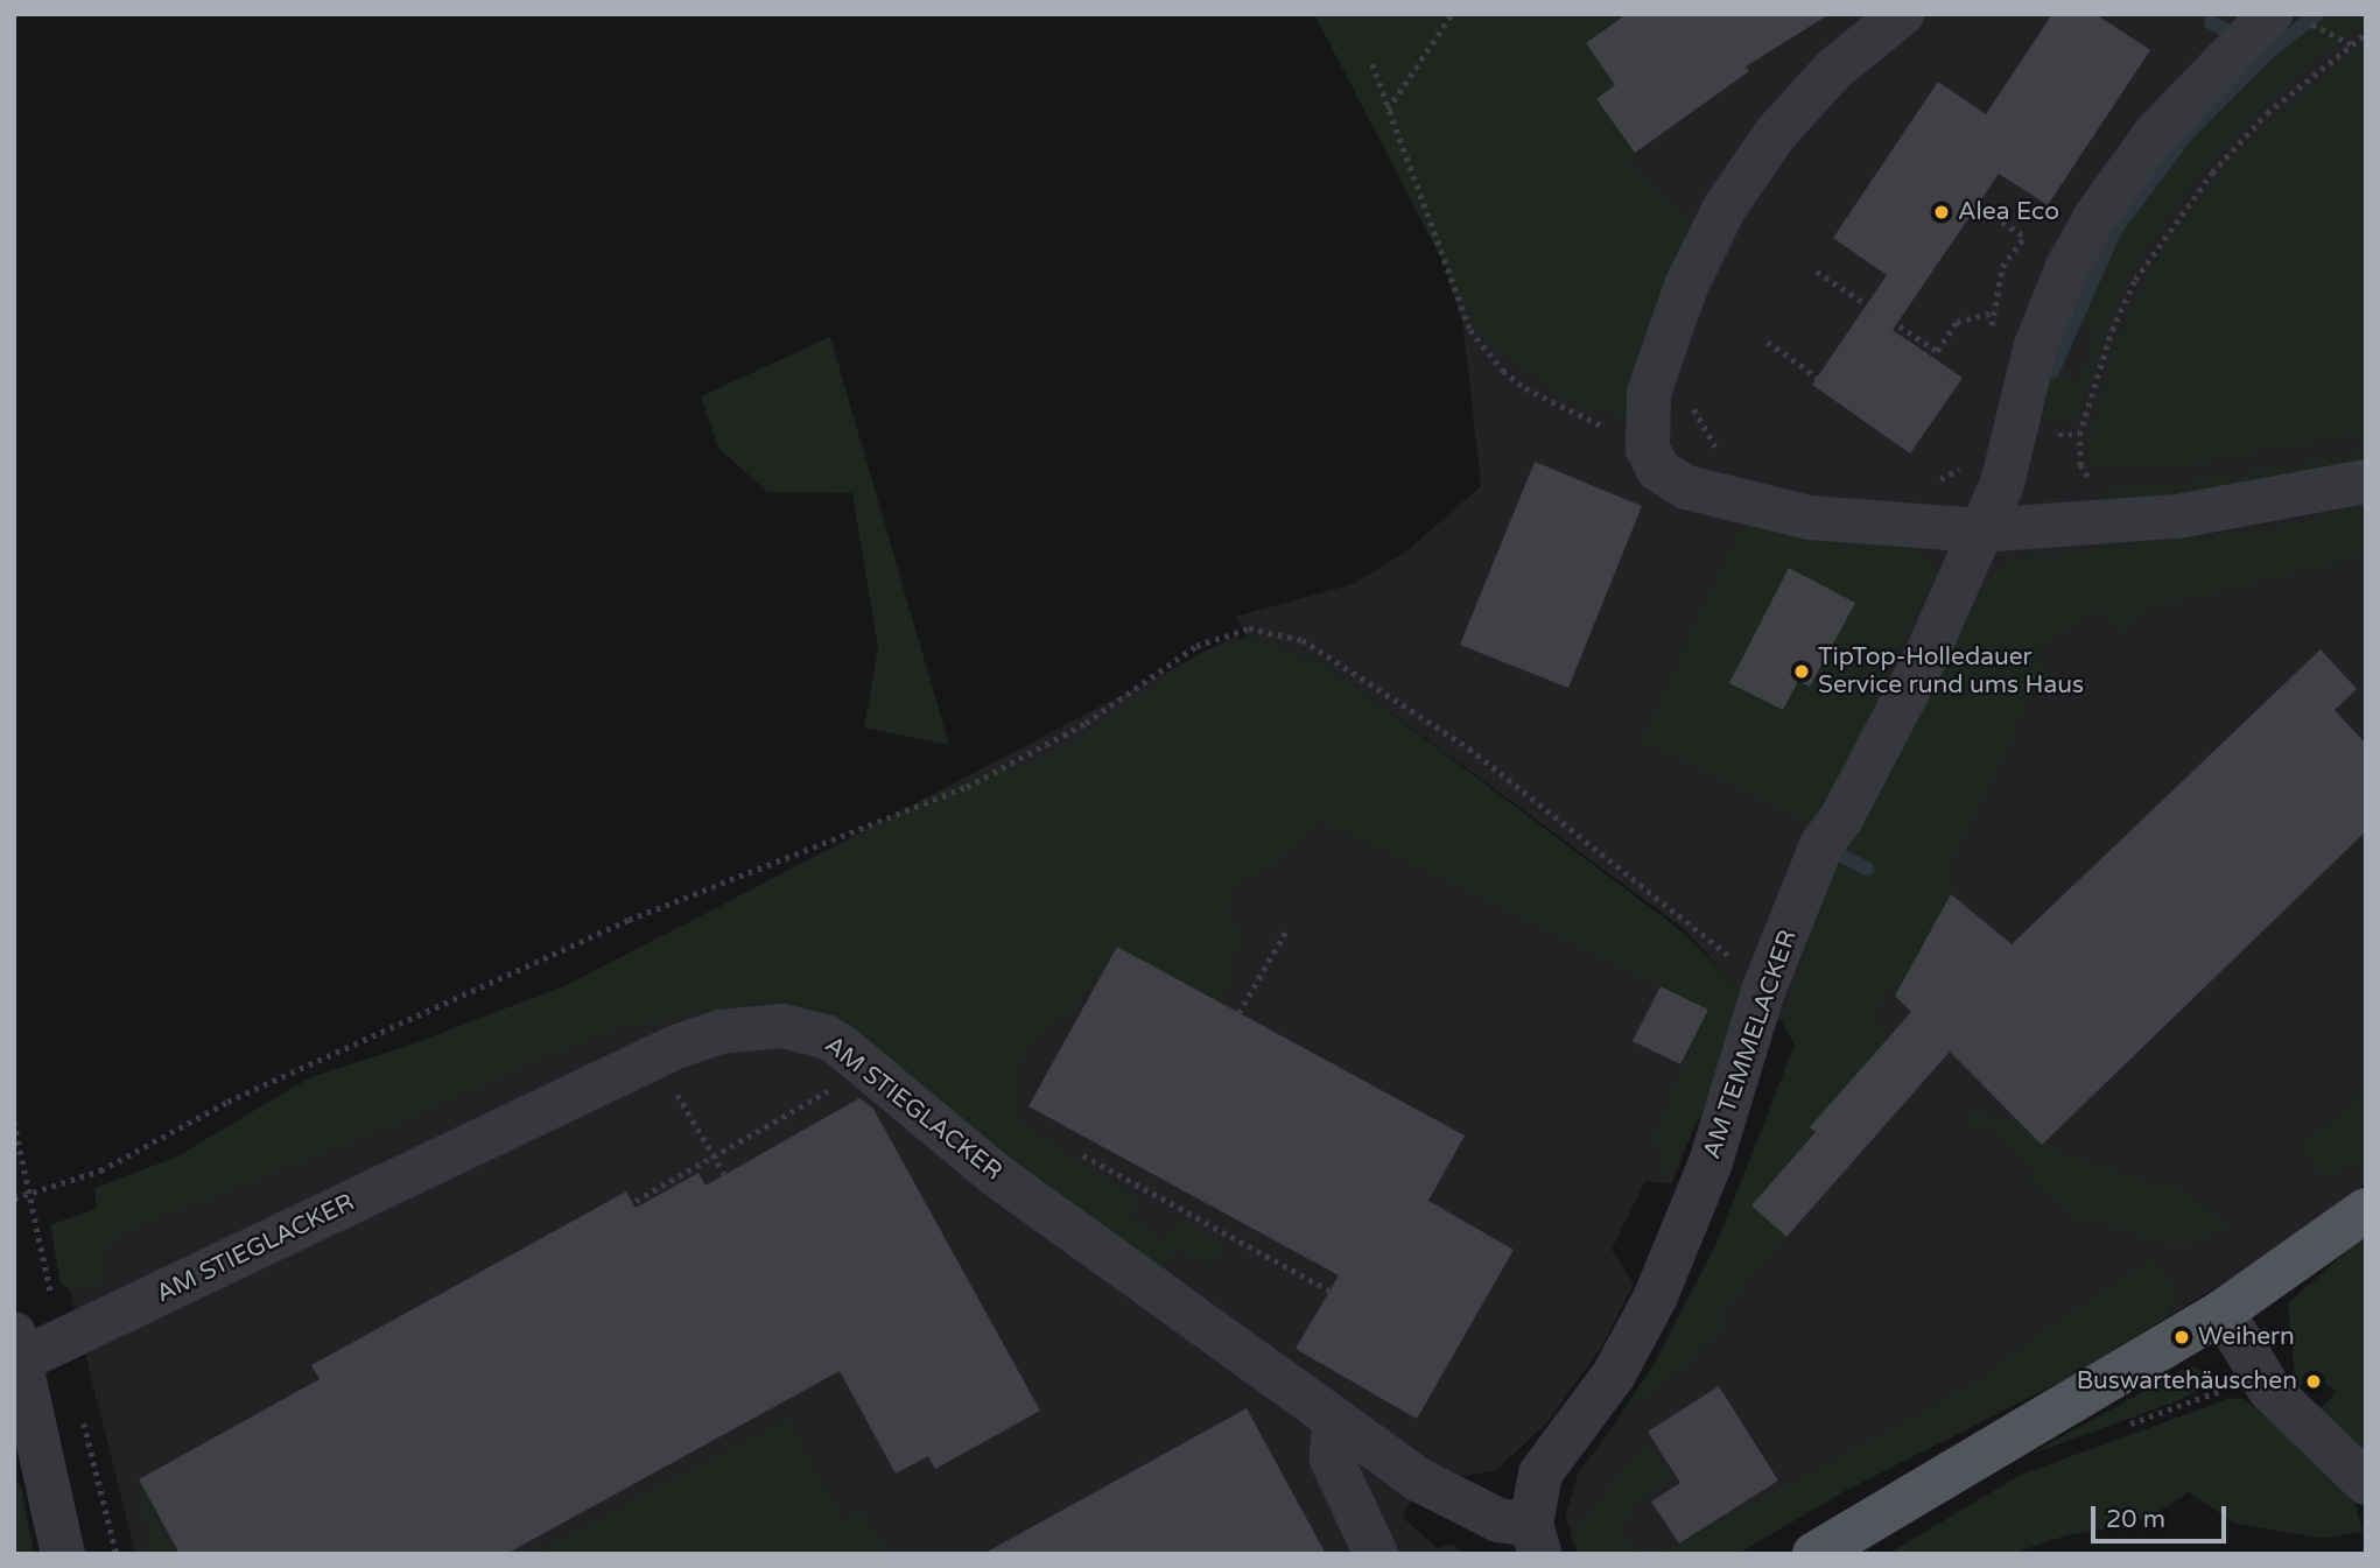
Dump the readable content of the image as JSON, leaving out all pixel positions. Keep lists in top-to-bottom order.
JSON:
{
  "streets": {
    "street": ["AM TEMMELACKER", "AM STIEGLACKER"]
  },
  "crossings": [
    ["AM TEMMELACKER", "AM STIEGLACKER"]
  ],
  "places": [
    "Alea Eco",
    "TipTop-Holledauer Service rund ums Haus",
    "Weihern",
    "Buswartehäuschen"
  ],
  "scale_bar": "20 m"
}
